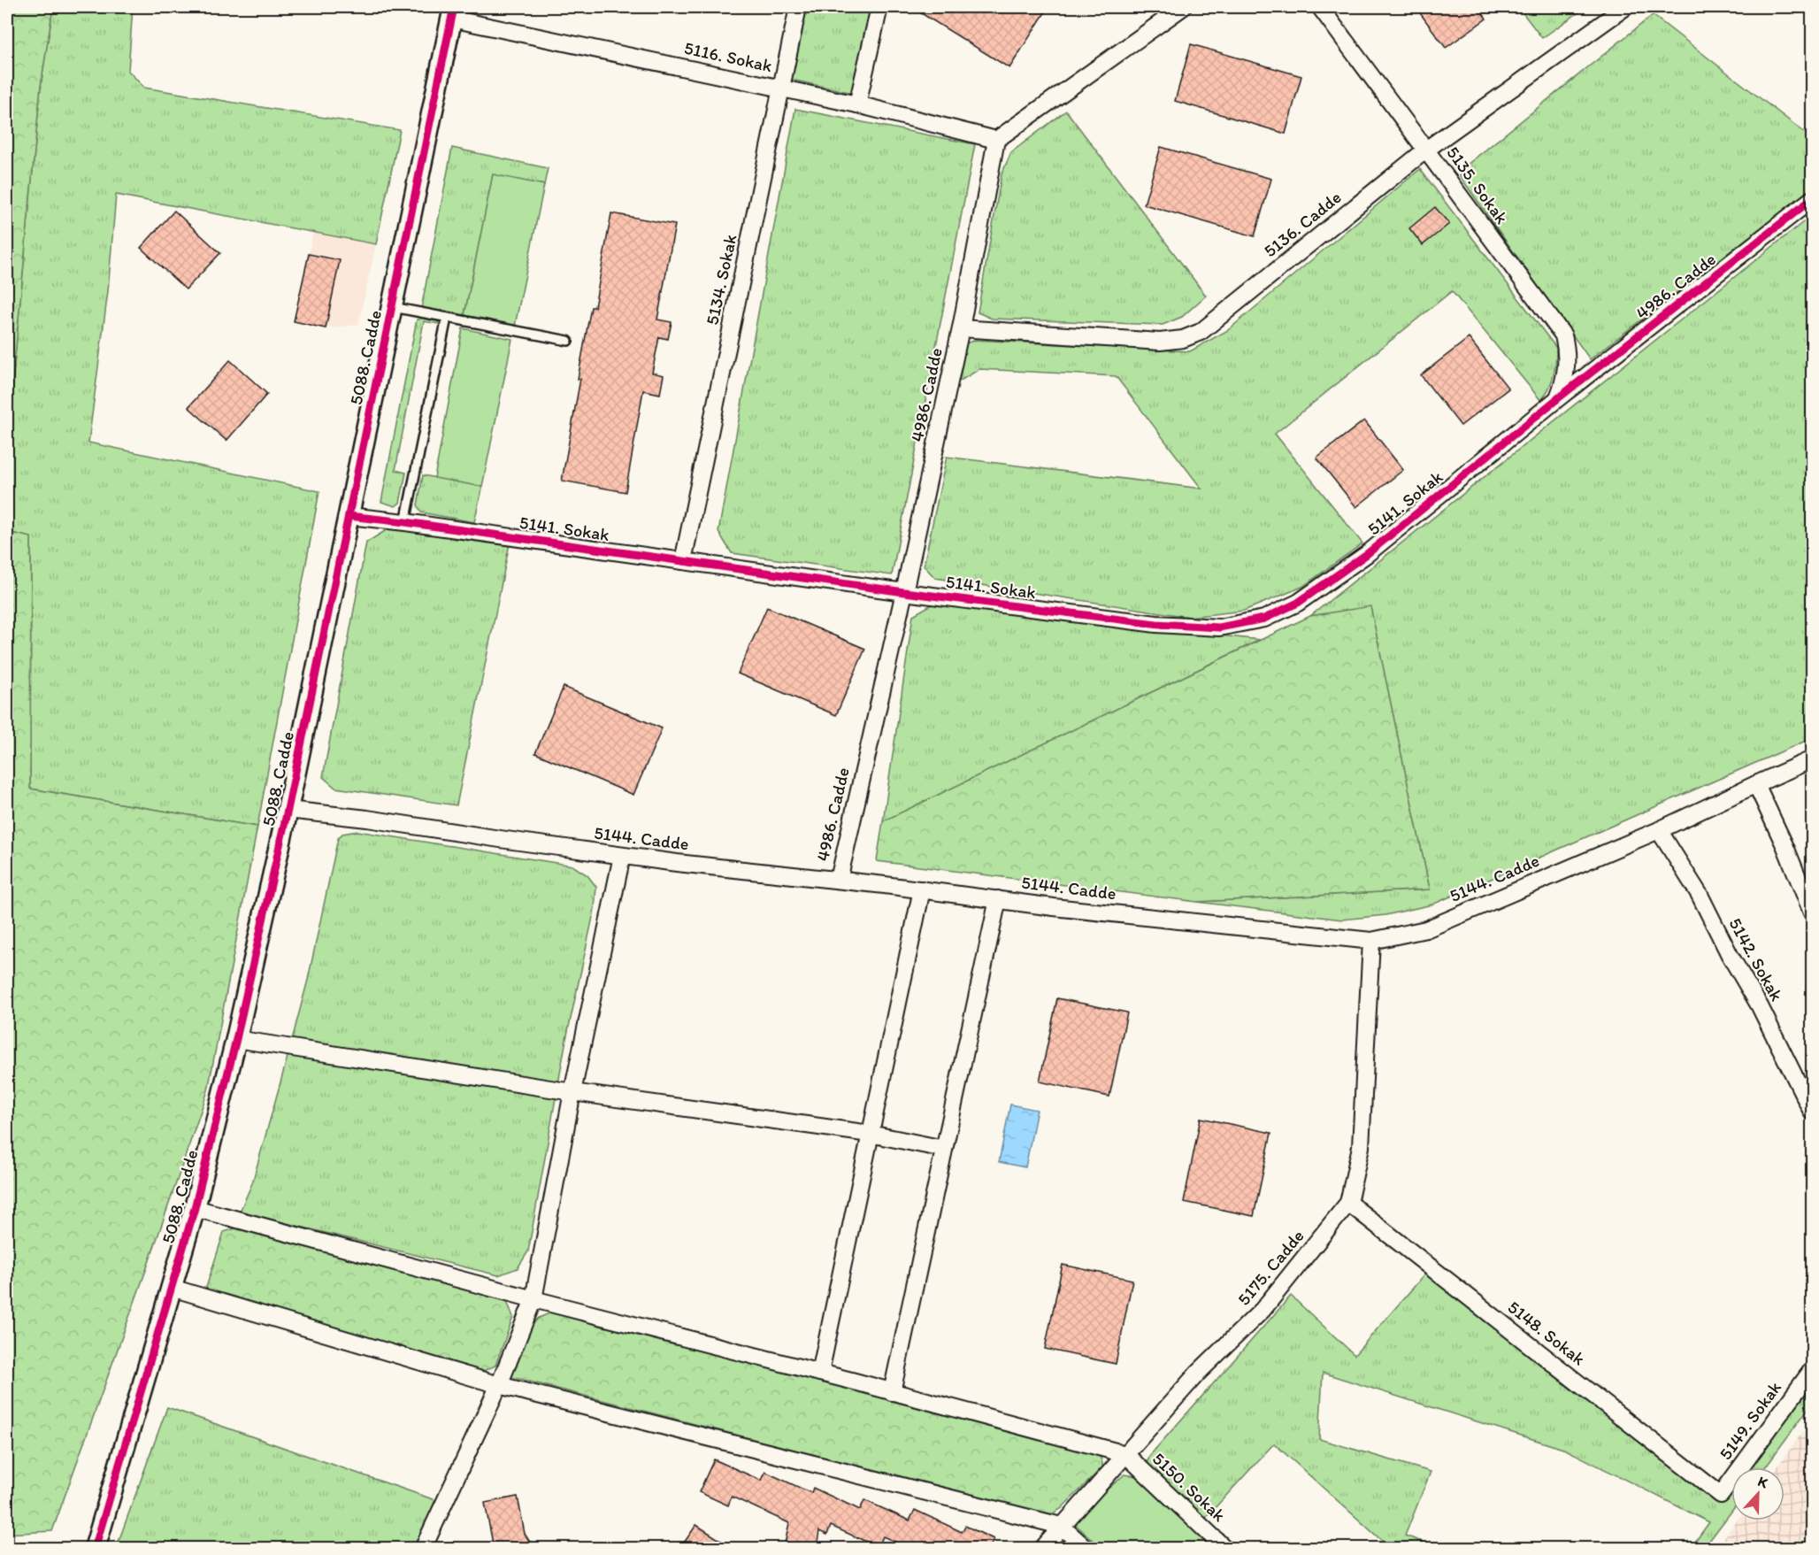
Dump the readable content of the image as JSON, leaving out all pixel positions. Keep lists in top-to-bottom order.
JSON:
{
  "streets": {
    "street": [
      "5116. Sokak",
      "5135. Sokak",
      "5136. Cadde",
      "5134. Sokak",
      "4986. Cadde",
      "5088. Cadde",
      "5141. Sokak",
      "5144. Cadde",
      "5142. Sokak",
      "5175. Cadde",
      "5148. Sokak",
      "5149. Sokak",
      "5150. Sokak"
    ]
  },
  "crossings": [
    ["5116. Sokak", "5134. Sokak"],
    ["5116. Sokak", "4986. Cadde"],
    ["5116. Sokak", "5088. Cadde"],
    ["5135. Sokak", "5136. Cadde"],
    ["5135. Sokak", "4986. Cadde"],
    ["5135. Sokak", "5141. Sokak"],
    ["5136. Cadde", "4986. Cadde"],
    ["5134. Sokak", "5141. Sokak"],
    ["4986. Cadde", "5141. Sokak"],
    ["4986. Cadde", "5144. Cadde"],
    ["5088. Cadde", "5141. Sokak"],
    ["5088. Cadde", "5144. Cadde"],
    ["5144. Cadde", "5142. Sokak"],
    ["5144. Cadde", "5175. Cadde"],
    ["5175. Cadde", "5148. Sokak"],
    ["5175. Cadde", "5150. Sokak"],
    ["5148. Sokak", "5149. Sokak"]
  ],
  "north": "top"
}
